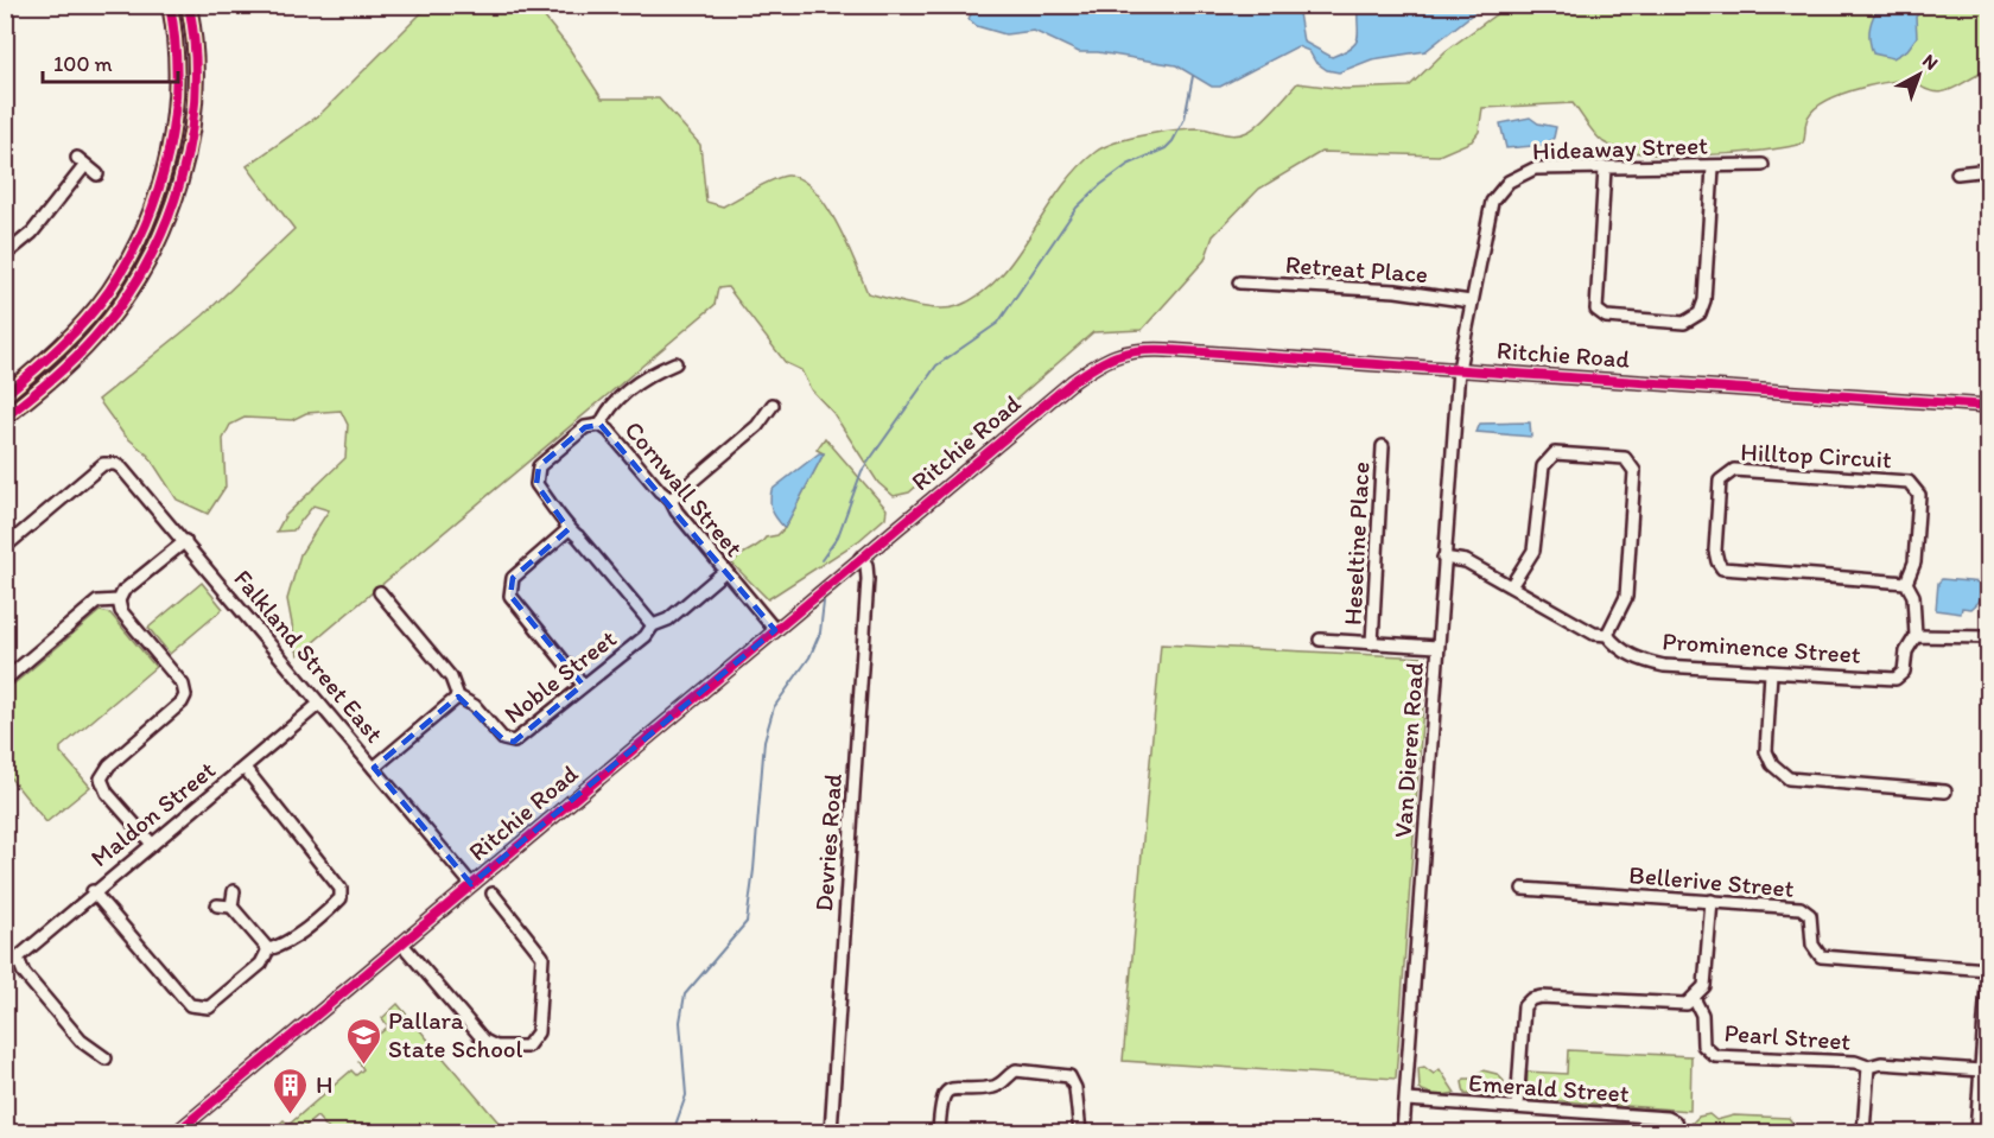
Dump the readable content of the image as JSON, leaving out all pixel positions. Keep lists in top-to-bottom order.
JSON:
{
  "streets": {
    "street": [
      "Hideaway Street",
      "Retreat Place",
      "Ritchie Road",
      "Hilltop Circuit",
      "Cornwall Street",
      "Heseltine Place",
      "Prominence Street",
      "Falkland Street East",
      "Noble Street",
      "Van Dieren Road",
      "Maldon Street",
      "Devries Road",
      "Bellerive Street",
      "Pearl Street",
      "Emerald Street"
    ]
  },
  "crossings": [
    ["Hideaway Street", "Retreat Place"],
    ["Hideaway Street", "Ritchie Road"],
    ["Hideaway Street", "Van Dieren Road"],
    ["Ritchie Road", "Cornwall Street"],
    ["Ritchie Road", "Falkland Street East"],
    ["Ritchie Road", "Van Dieren Road"],
    ["Ritchie Road", "Devries Road"],
    ["Hilltop Circuit", "Prominence Street"],
    ["Cornwall Street", "Noble Street"],
    ["Prominence Street", "Van Dieren Road"],
    ["Falkland Street East", "Maldon Street"],
    ["Van Dieren Road", "Emerald Street"],
    ["Bellerive Street", "Pearl Street"]
  ],
  "places": {
    "school or university": ["Pallara State School"],
    "building": ["H"]
  },
  "scale_bar": "100 m",
  "north": "top right"
}
